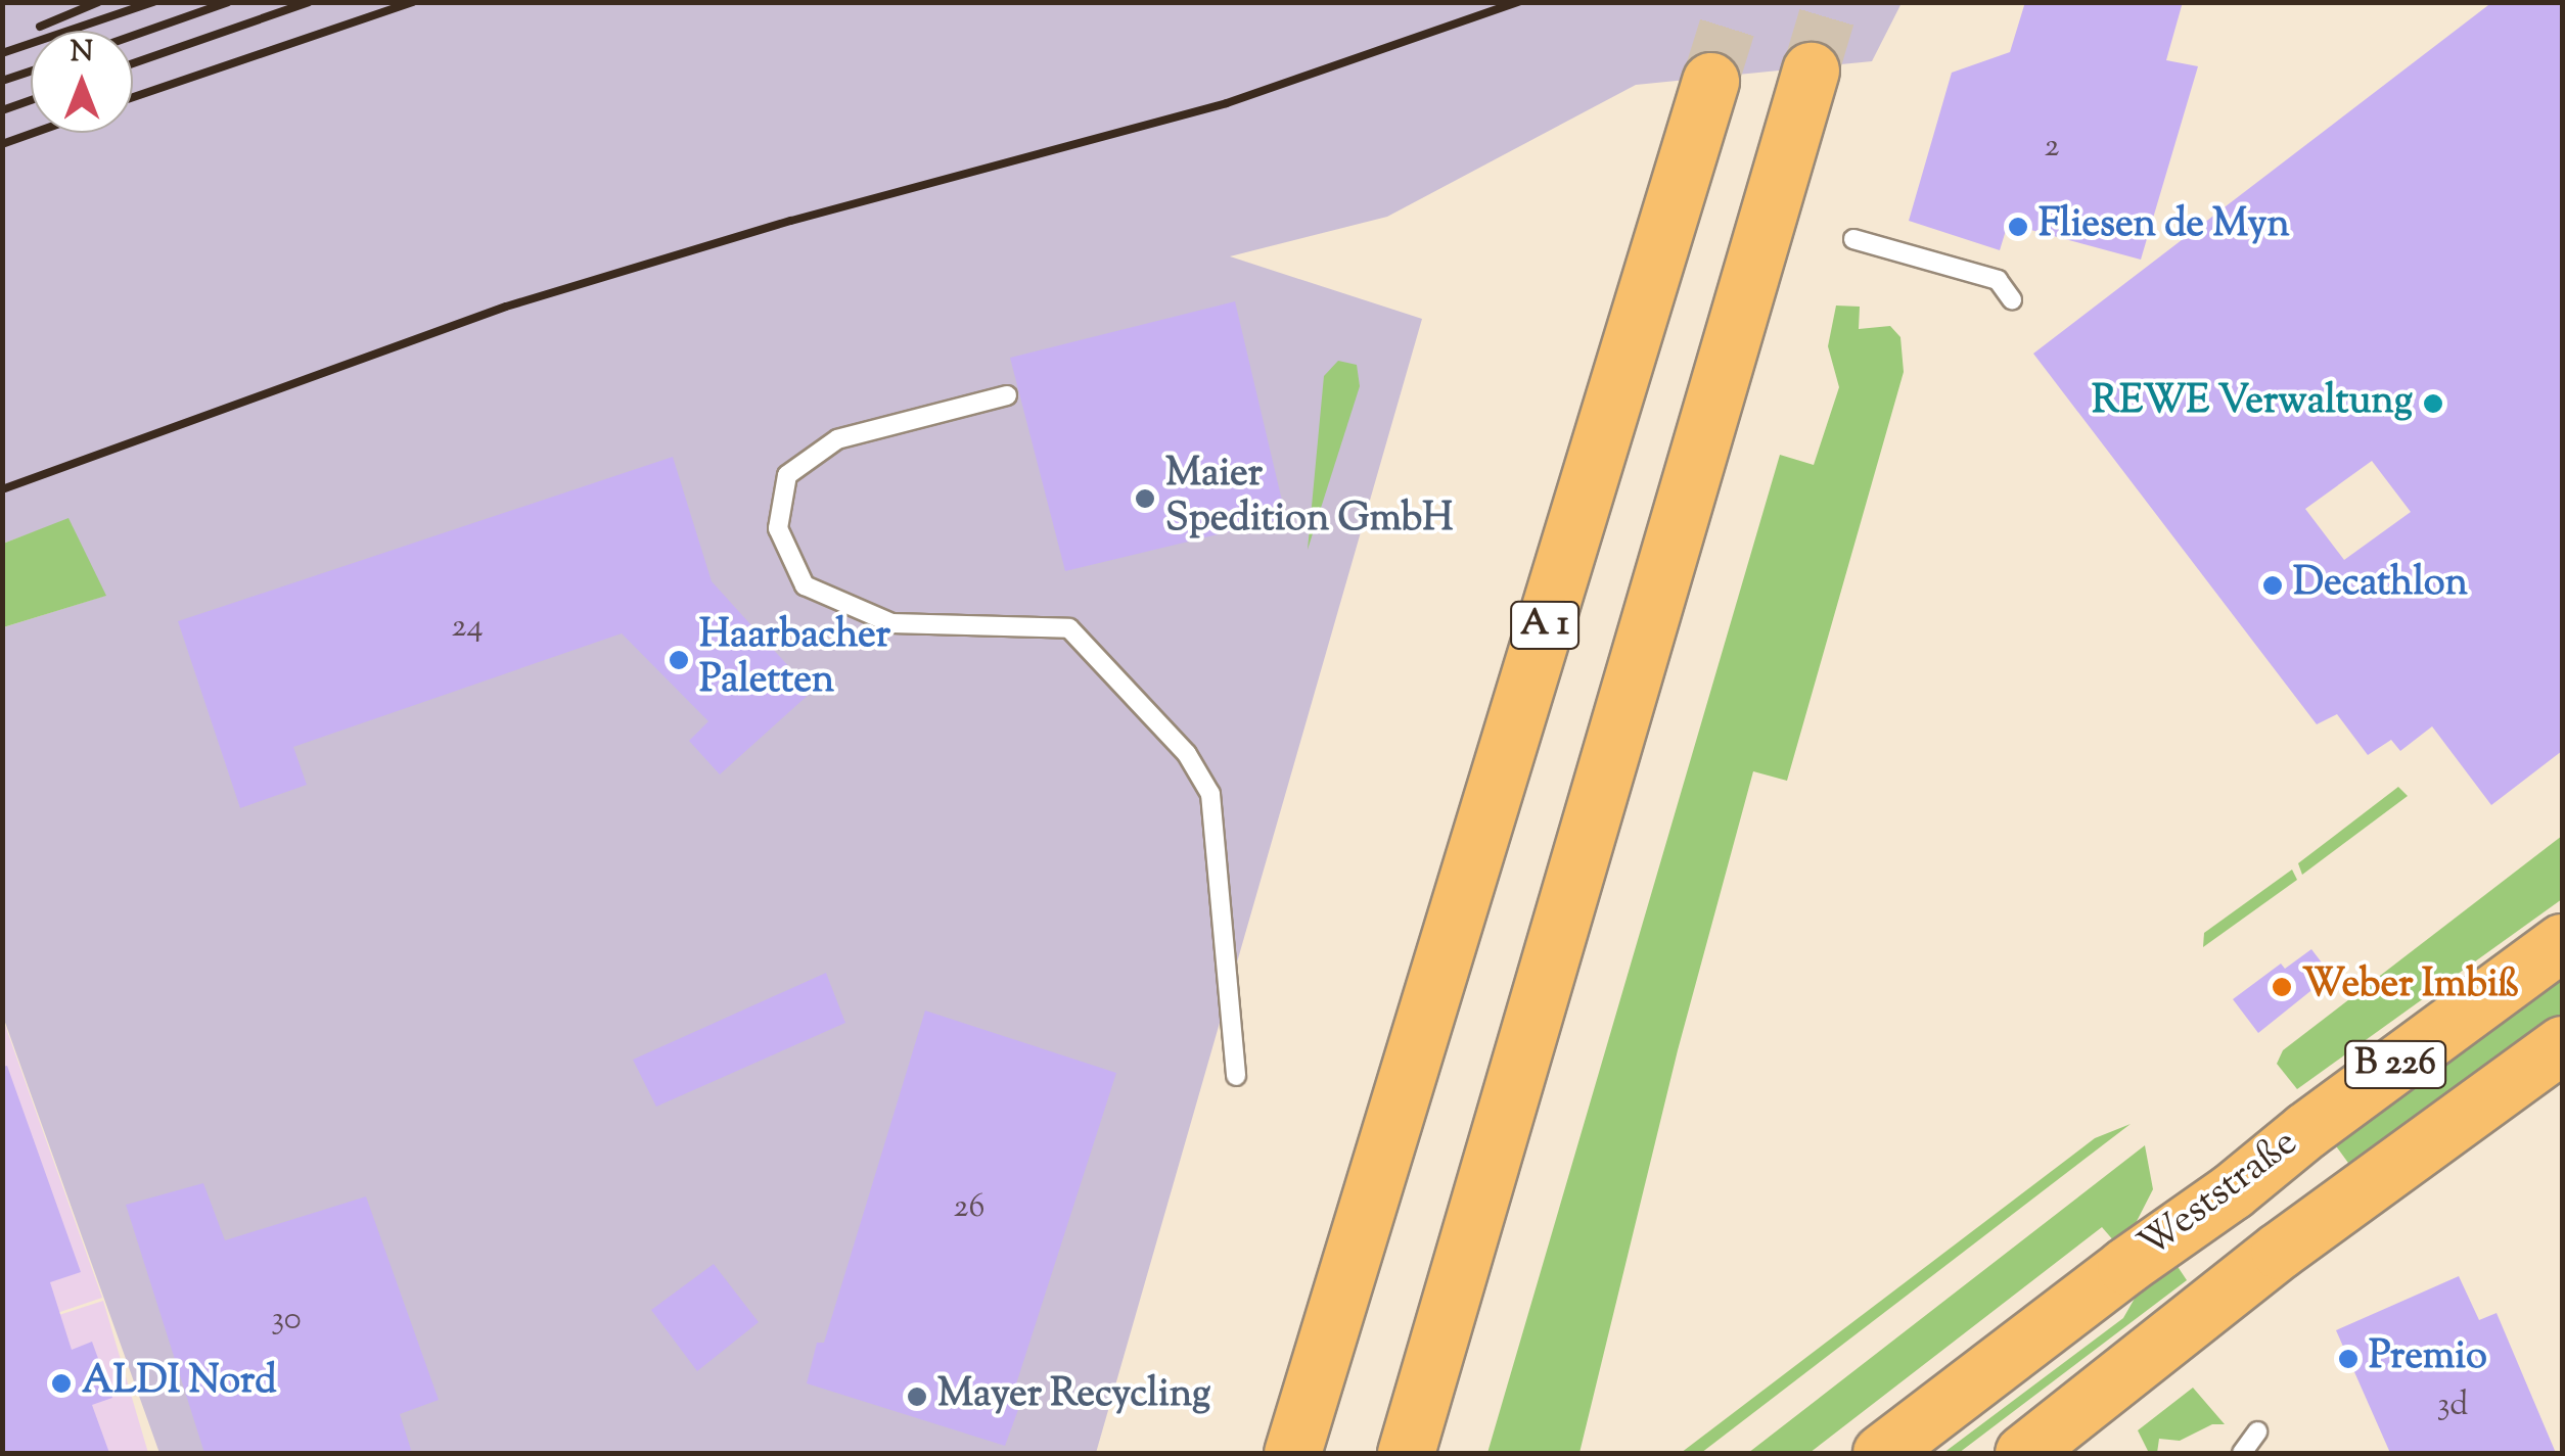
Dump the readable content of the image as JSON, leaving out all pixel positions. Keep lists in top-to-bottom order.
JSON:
{
  "streets": {
    "main road": ["A 1", "B 226", "Weststraße"]
  },
  "places": [
    "Fliesen de Myn",
    "REWE Verwaltung",
    "Maier Spedition GmbH",
    "Decathlon",
    "Haarbacher Paletten",
    "Weber Imbiß",
    "Premio",
    "ALDI Nord",
    "Mayer Recycling"
  ],
  "house_numbers": [
    "2",
    "24",
    "26",
    "30",
    "3d"
  ],
  "north": "top"
}
